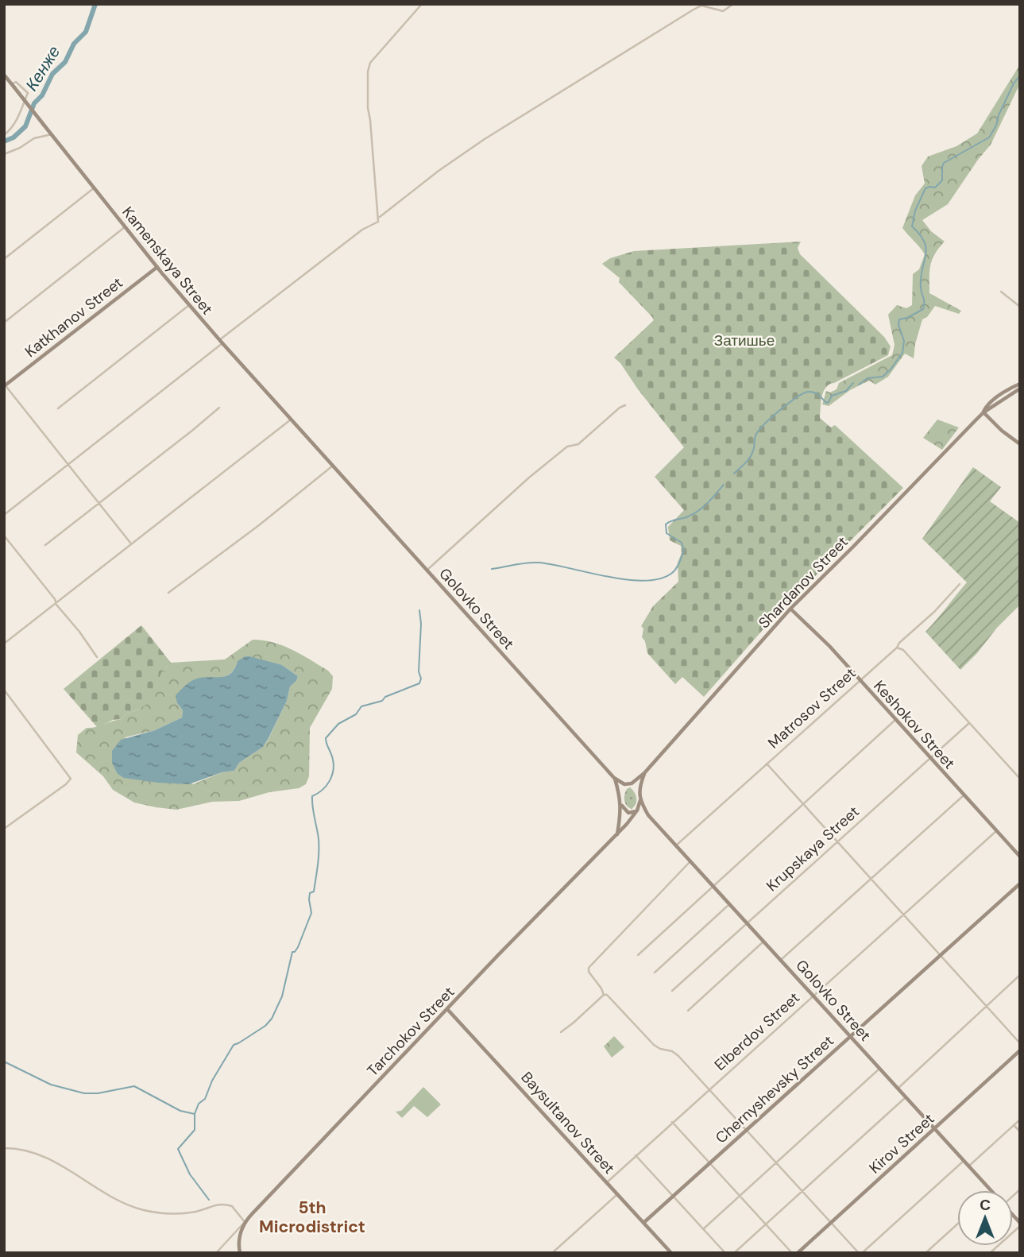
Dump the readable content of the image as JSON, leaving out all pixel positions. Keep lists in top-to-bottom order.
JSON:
{
  "streets": {
    "street": [
      "Kamenskaya Street",
      "Katkhanov Street",
      "Shardanov Street",
      "Golovko Street",
      "Matrosov Street",
      "Keshokov Street",
      "Krupskaya Street",
      "Tarchokov Street",
      "Elberdov Street",
      "Chernyshevsky Street",
      "Baysultanov Street",
      "Kirov Street"
    ]
  },
  "crossings": [
    ["Kamenskaya Street", "Katkhanov Street"],
    ["Kamenskaya Street", "Golovko Street"],
    ["Shardanov Street", "Keshokov Street"],
    ["Golovko Street", "Matrosov Street"],
    ["Golovko Street", "Krupskaya Street"],
    ["Golovko Street", "Elberdov Street"],
    ["Golovko Street", "Chernyshevsky Street"],
    ["Golovko Street", "Kirov Street"],
    ["Matrosov Street", "Keshokov Street"],
    ["Keshokov Street", "Krupskaya Street"],
    ["Keshokov Street", "Elberdov Street"],
    ["Tarchokov Street", "Baysultanov Street"],
    ["Elberdov Street", "Baysultanov Street"],
    ["Chernyshevsky Street", "Baysultanov Street"]
  ],
  "districts": ["5th Microdistrict"],
  "water": ["Кенже"],
  "parks": ["Затишье"],
  "north": "top"
}
